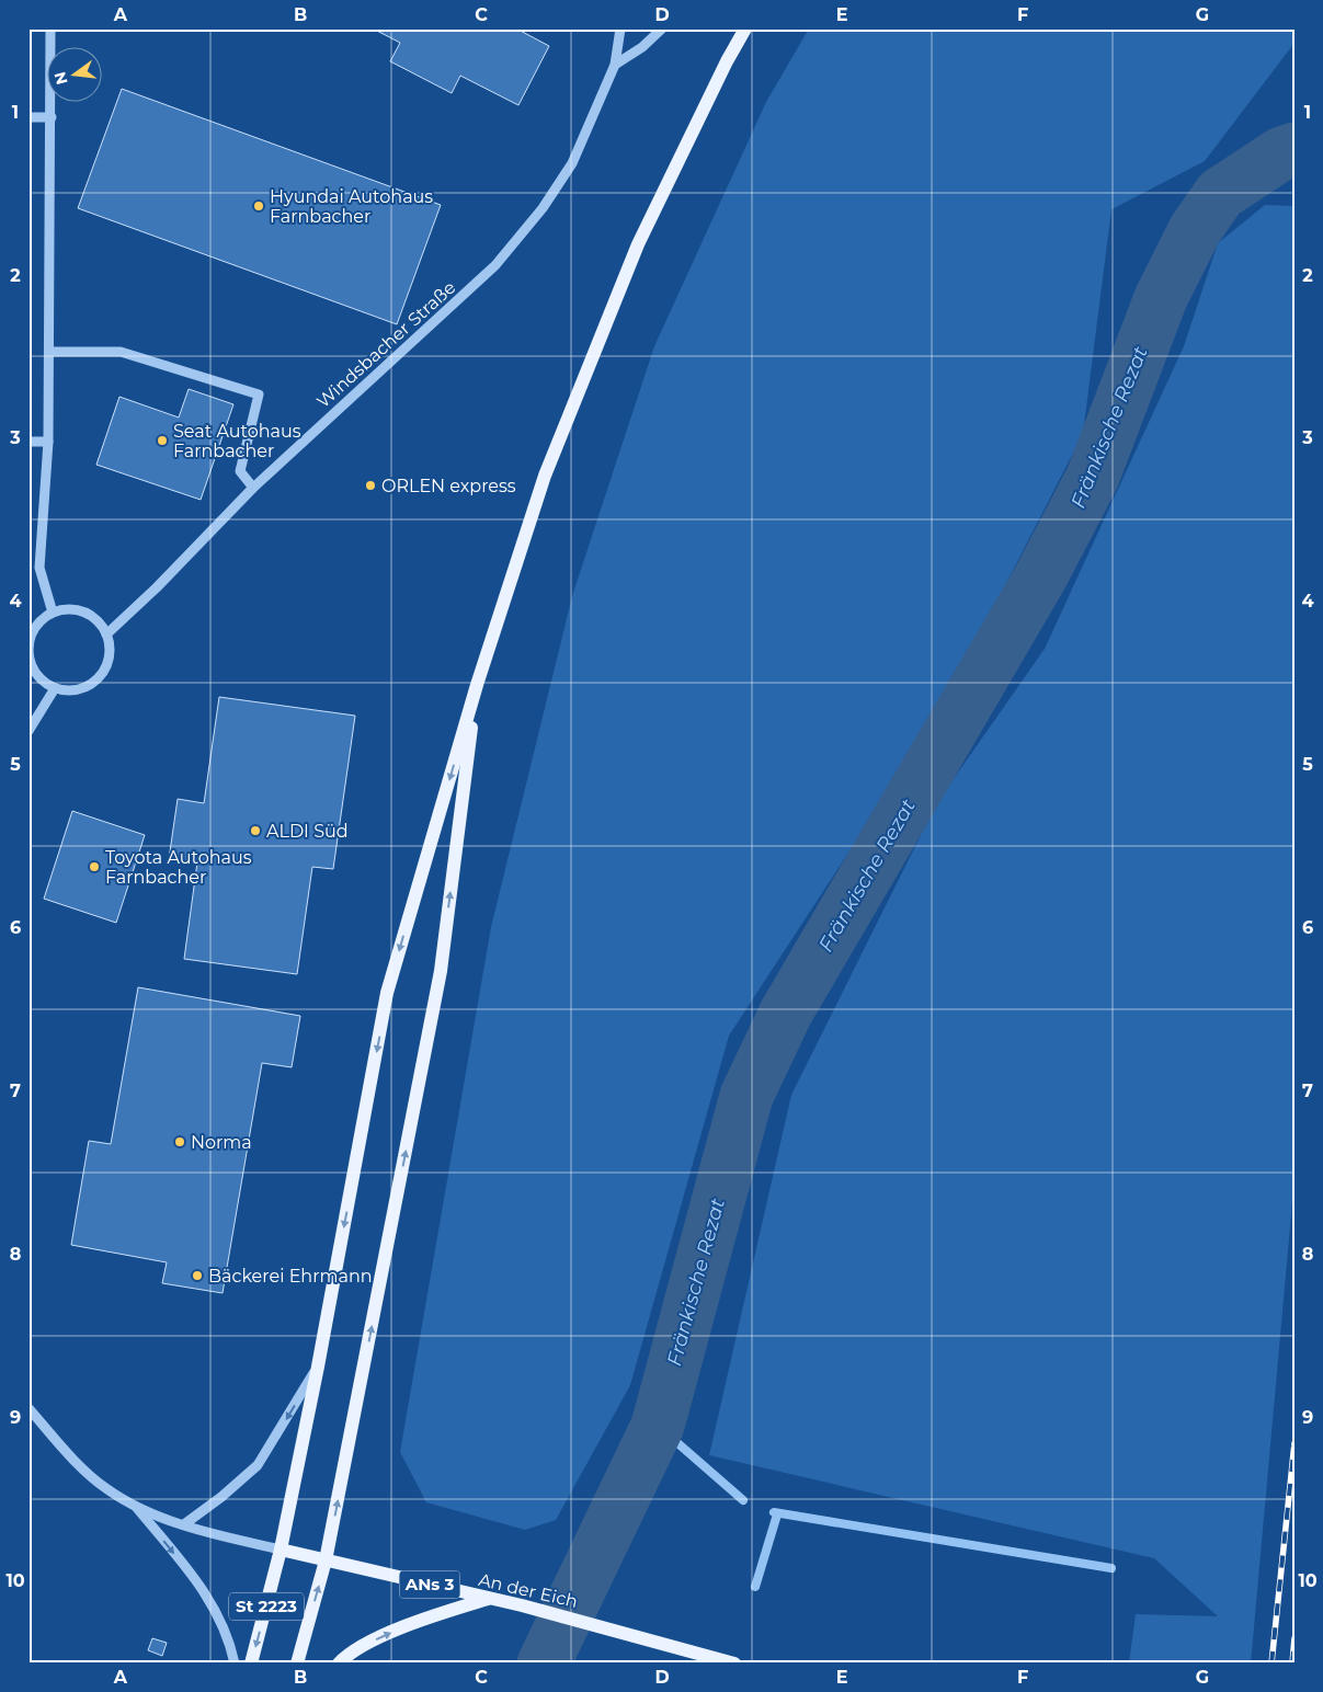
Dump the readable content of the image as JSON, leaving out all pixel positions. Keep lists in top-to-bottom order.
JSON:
{
  "streets": {
    "main road": ["ANs 3", "An der Eich", "St 2223"],
    "street": ["Windsbacher Straße"]
  },
  "crossings": [
    ["An der Eich", "St 2223"]
  ],
  "water": ["Fränkische Rezat"],
  "places": [
    "Hyundai Autohaus Farnbacher",
    "Seat Autohaus Farnbacher",
    "ORLEN express",
    "ALDI Süd",
    "Toyota Autohaus Farnbacher",
    "Norma",
    "Bäckerei Ehrmann"
  ],
  "north": "left",
  "grid": {
    "columns": [
      "A",
      "B",
      "C",
      "D",
      "E",
      "F",
      "G"
    ],
    "rows": [
      "1",
      "2",
      "3",
      "4",
      "5",
      "6",
      "7",
      "8",
      "9",
      "10"
    ]
  }
}
